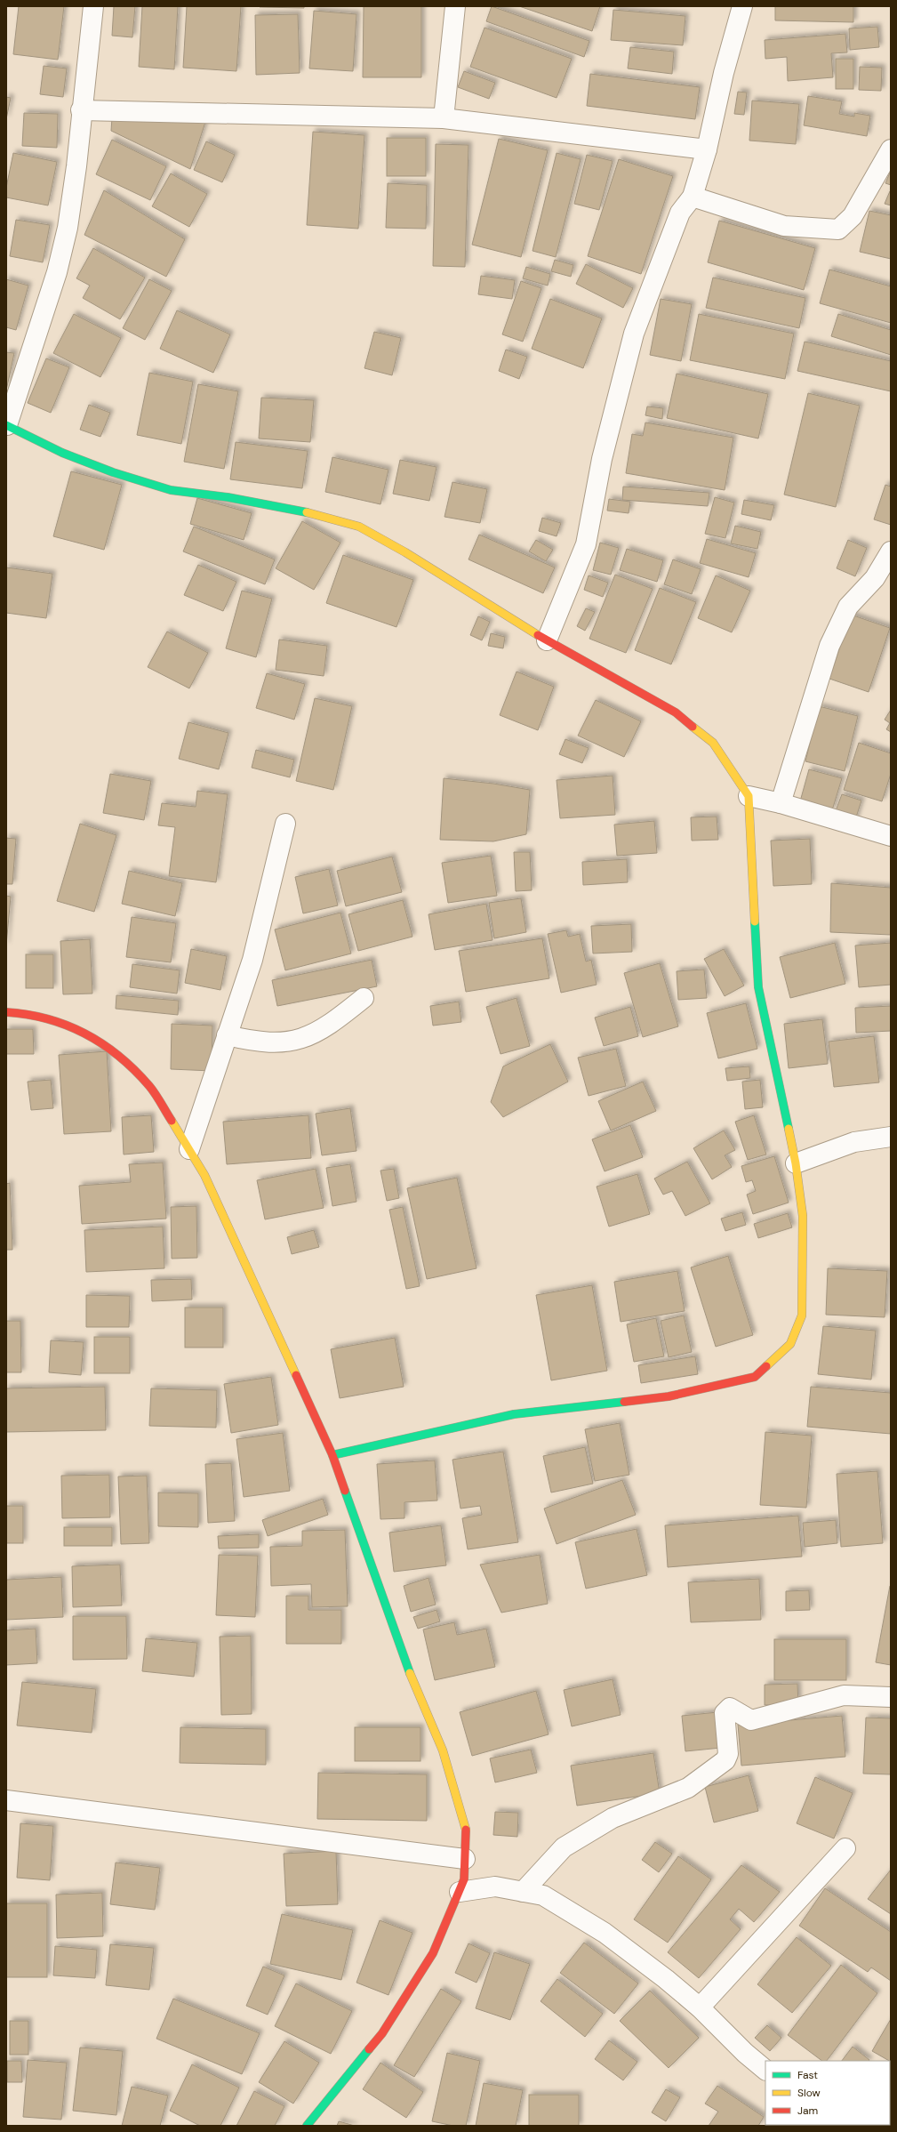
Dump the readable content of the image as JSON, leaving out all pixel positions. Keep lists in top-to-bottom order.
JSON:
{
  "legend": ["Fast", "Slow", "Jam"]
}
